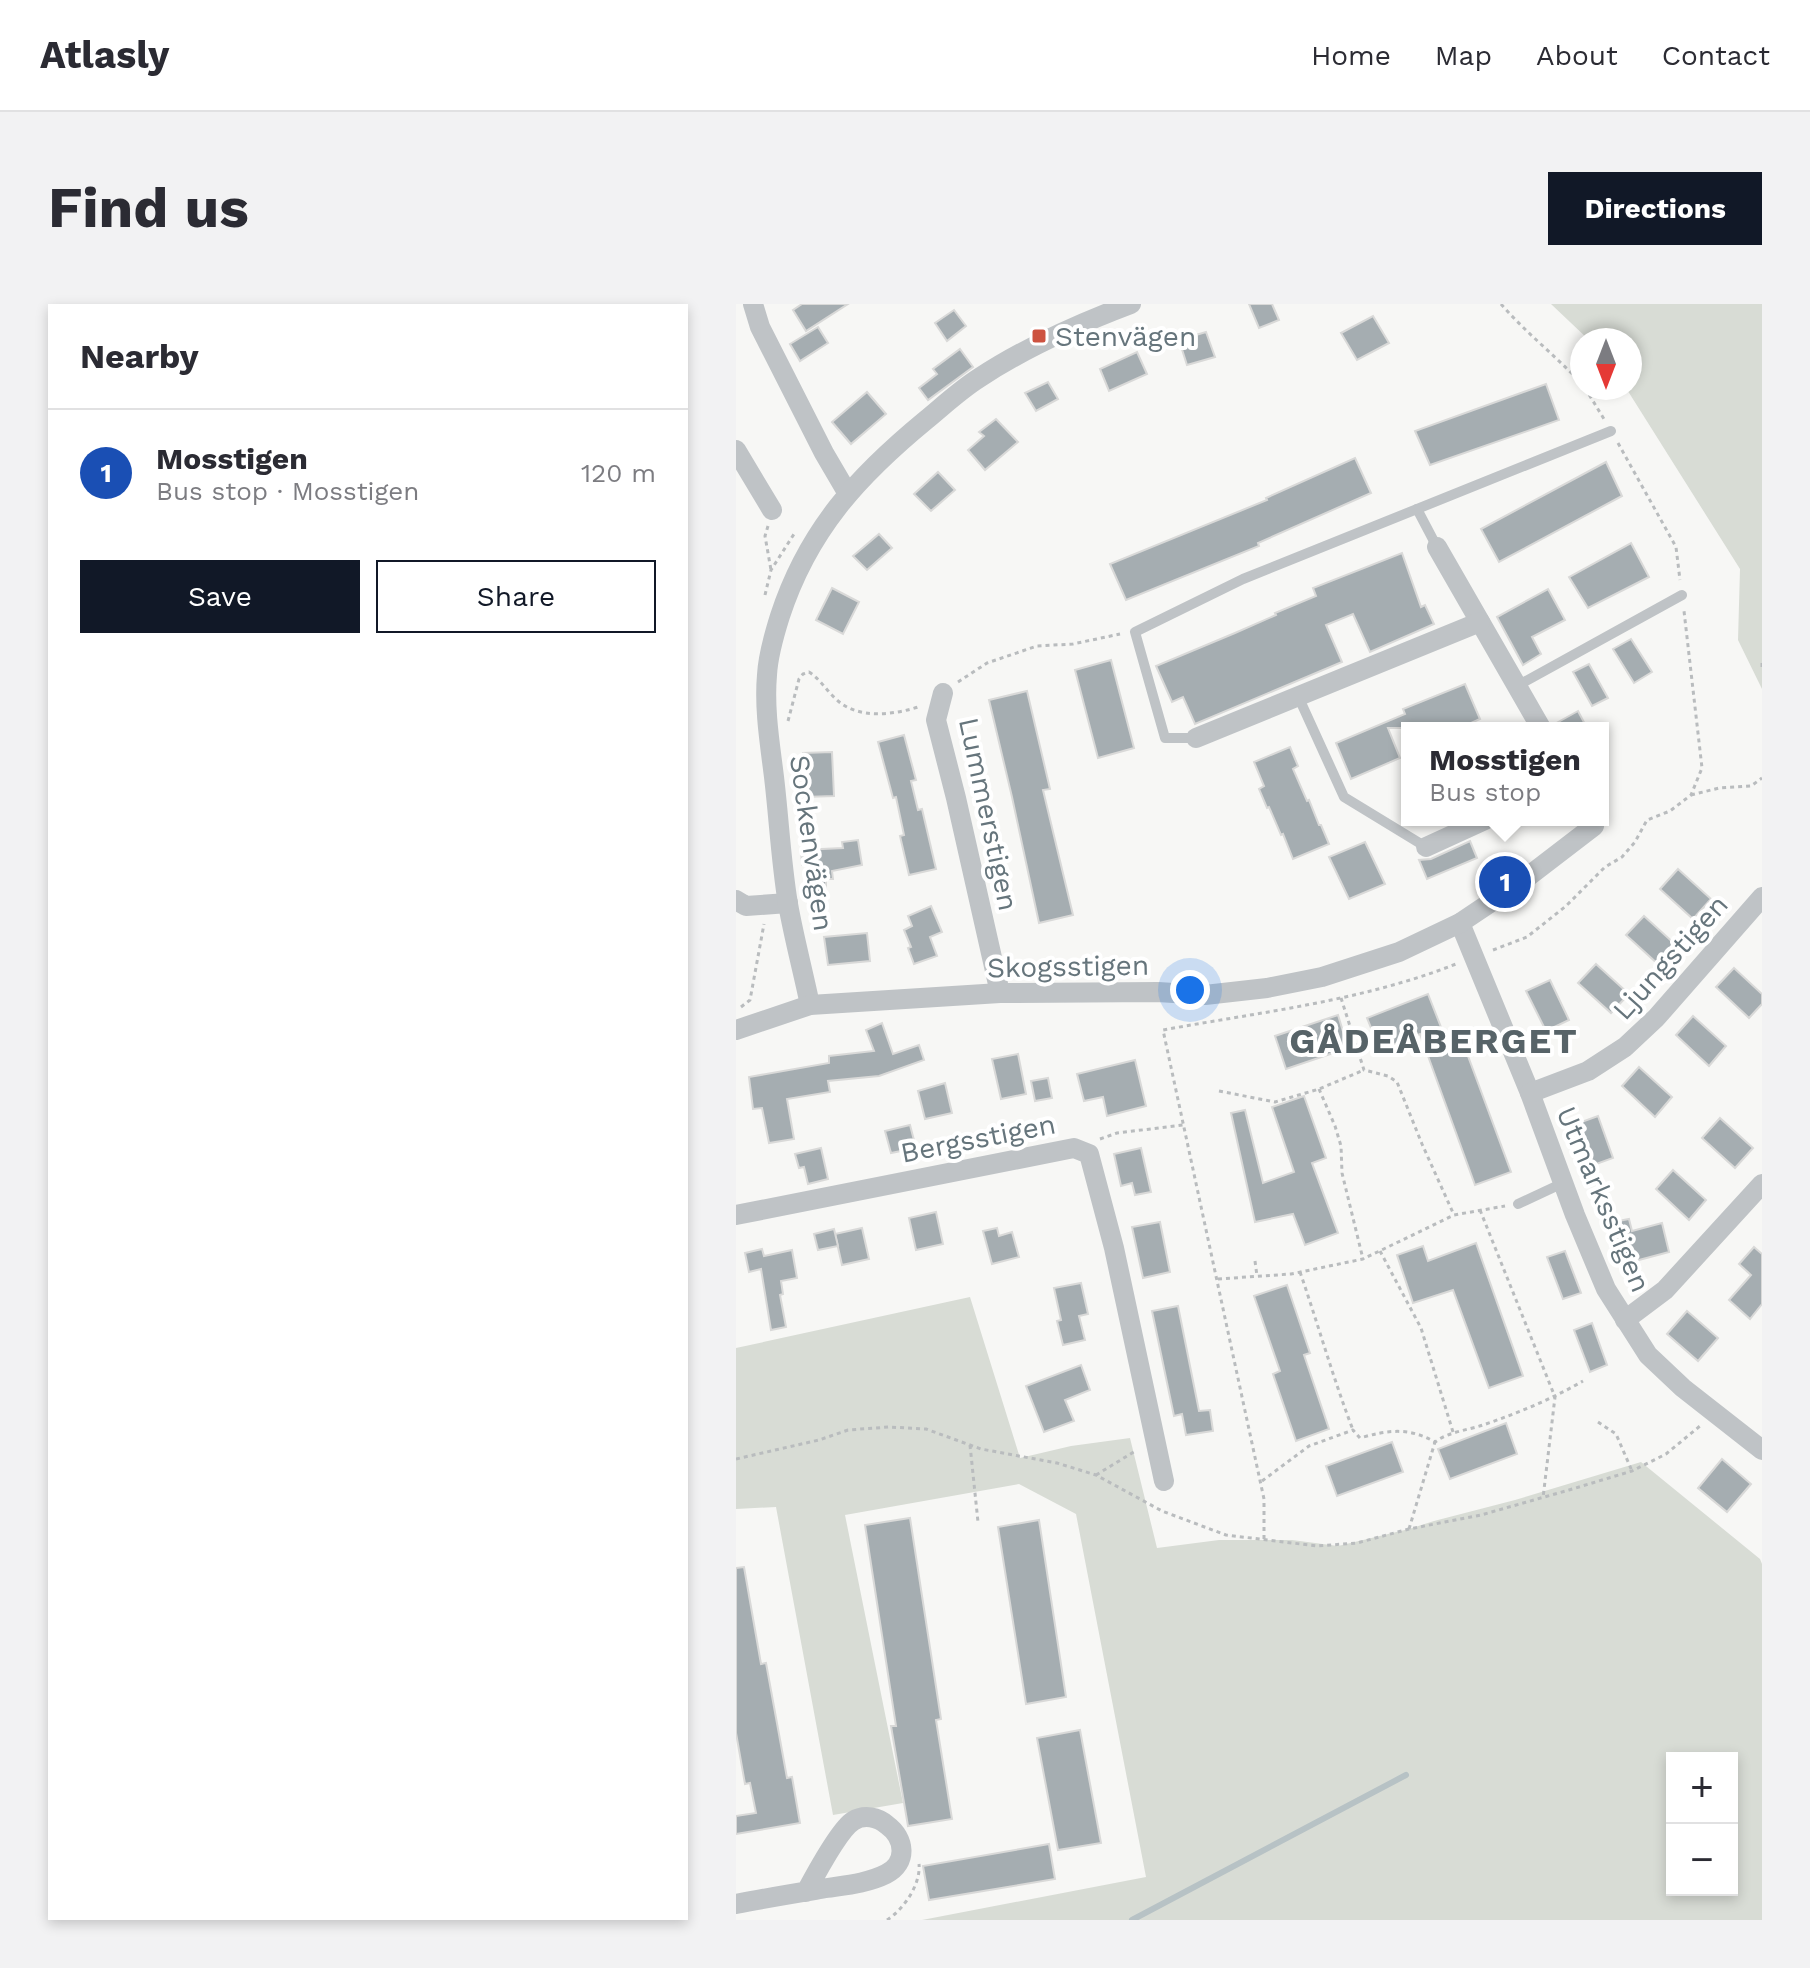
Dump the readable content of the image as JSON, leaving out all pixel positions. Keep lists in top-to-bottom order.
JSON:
{
  "streets": {
    "street": [
      "Lummerstigen",
      "Sockenvägen",
      "Ljungstigen",
      "Skogsstigen",
      "Bergsstigen",
      "Utmarksstigen"
    ]
  },
  "crossings": [
    ["Lummerstigen", "Skogsstigen"],
    ["Sockenvägen", "Skogsstigen"],
    ["Ljungstigen", "Utmarksstigen"],
    ["Skogsstigen", "Utmarksstigen"]
  ],
  "districts": ["GÅDEÅBERGET"],
  "places": {
    "transit": ["Stenvägen"]
  },
  "north": "bottom",
  "page": {
    "header": "Atlasly",
    "nav": [
      "Home",
      "Map",
      "About",
      "Contact"
    ],
    "buttons": [
      "Directions",
      ["Save", "Share"]
    ],
    "title": "Find us",
    "heading": "Nearby",
    "list": [
      {
        "mark": "1",
        "name": "Mosstigen",
        "note": "Bus stop · Mosstigen",
        "value": "120 m"
      }
    ],
    "popup": ["Mosstigen", "Bus stop"],
    "pins": "1",
    "map_buttons": ["+", "−"]
  }
}
